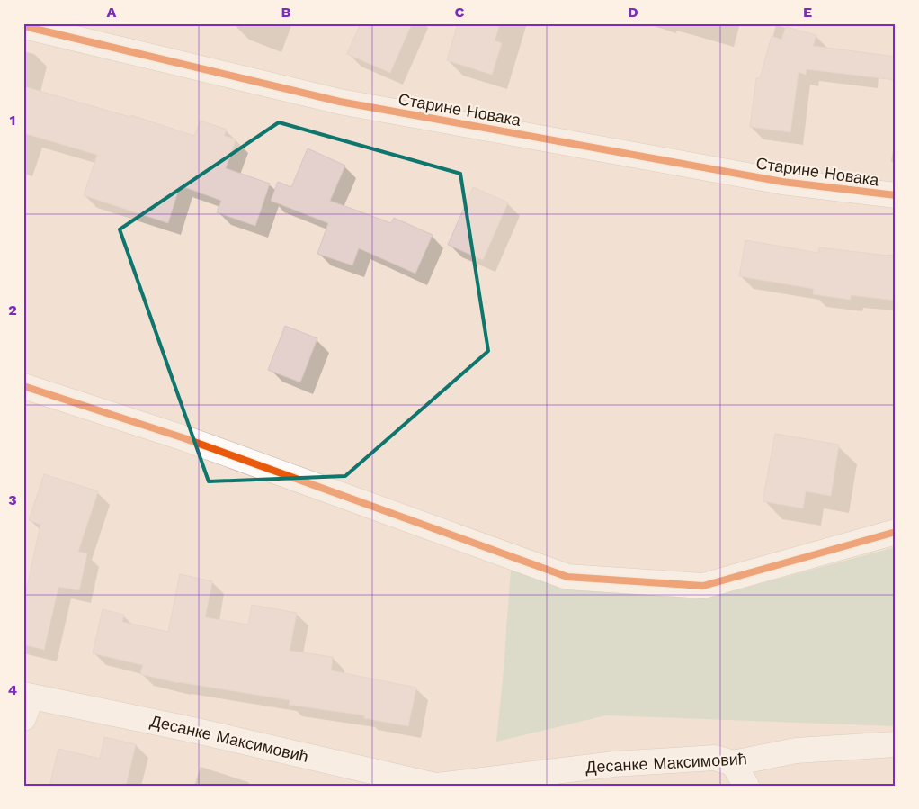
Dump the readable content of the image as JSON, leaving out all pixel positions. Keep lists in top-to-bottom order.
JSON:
{
  "streets": {
    "street": ["Старине Новака", "Десанке Максимовић"]
  },
  "grid": {
    "columns": [
      "A",
      "B",
      "C",
      "D",
      "E"
    ],
    "rows": [
      "1",
      "2",
      "3",
      "4"
    ]
  }
}
